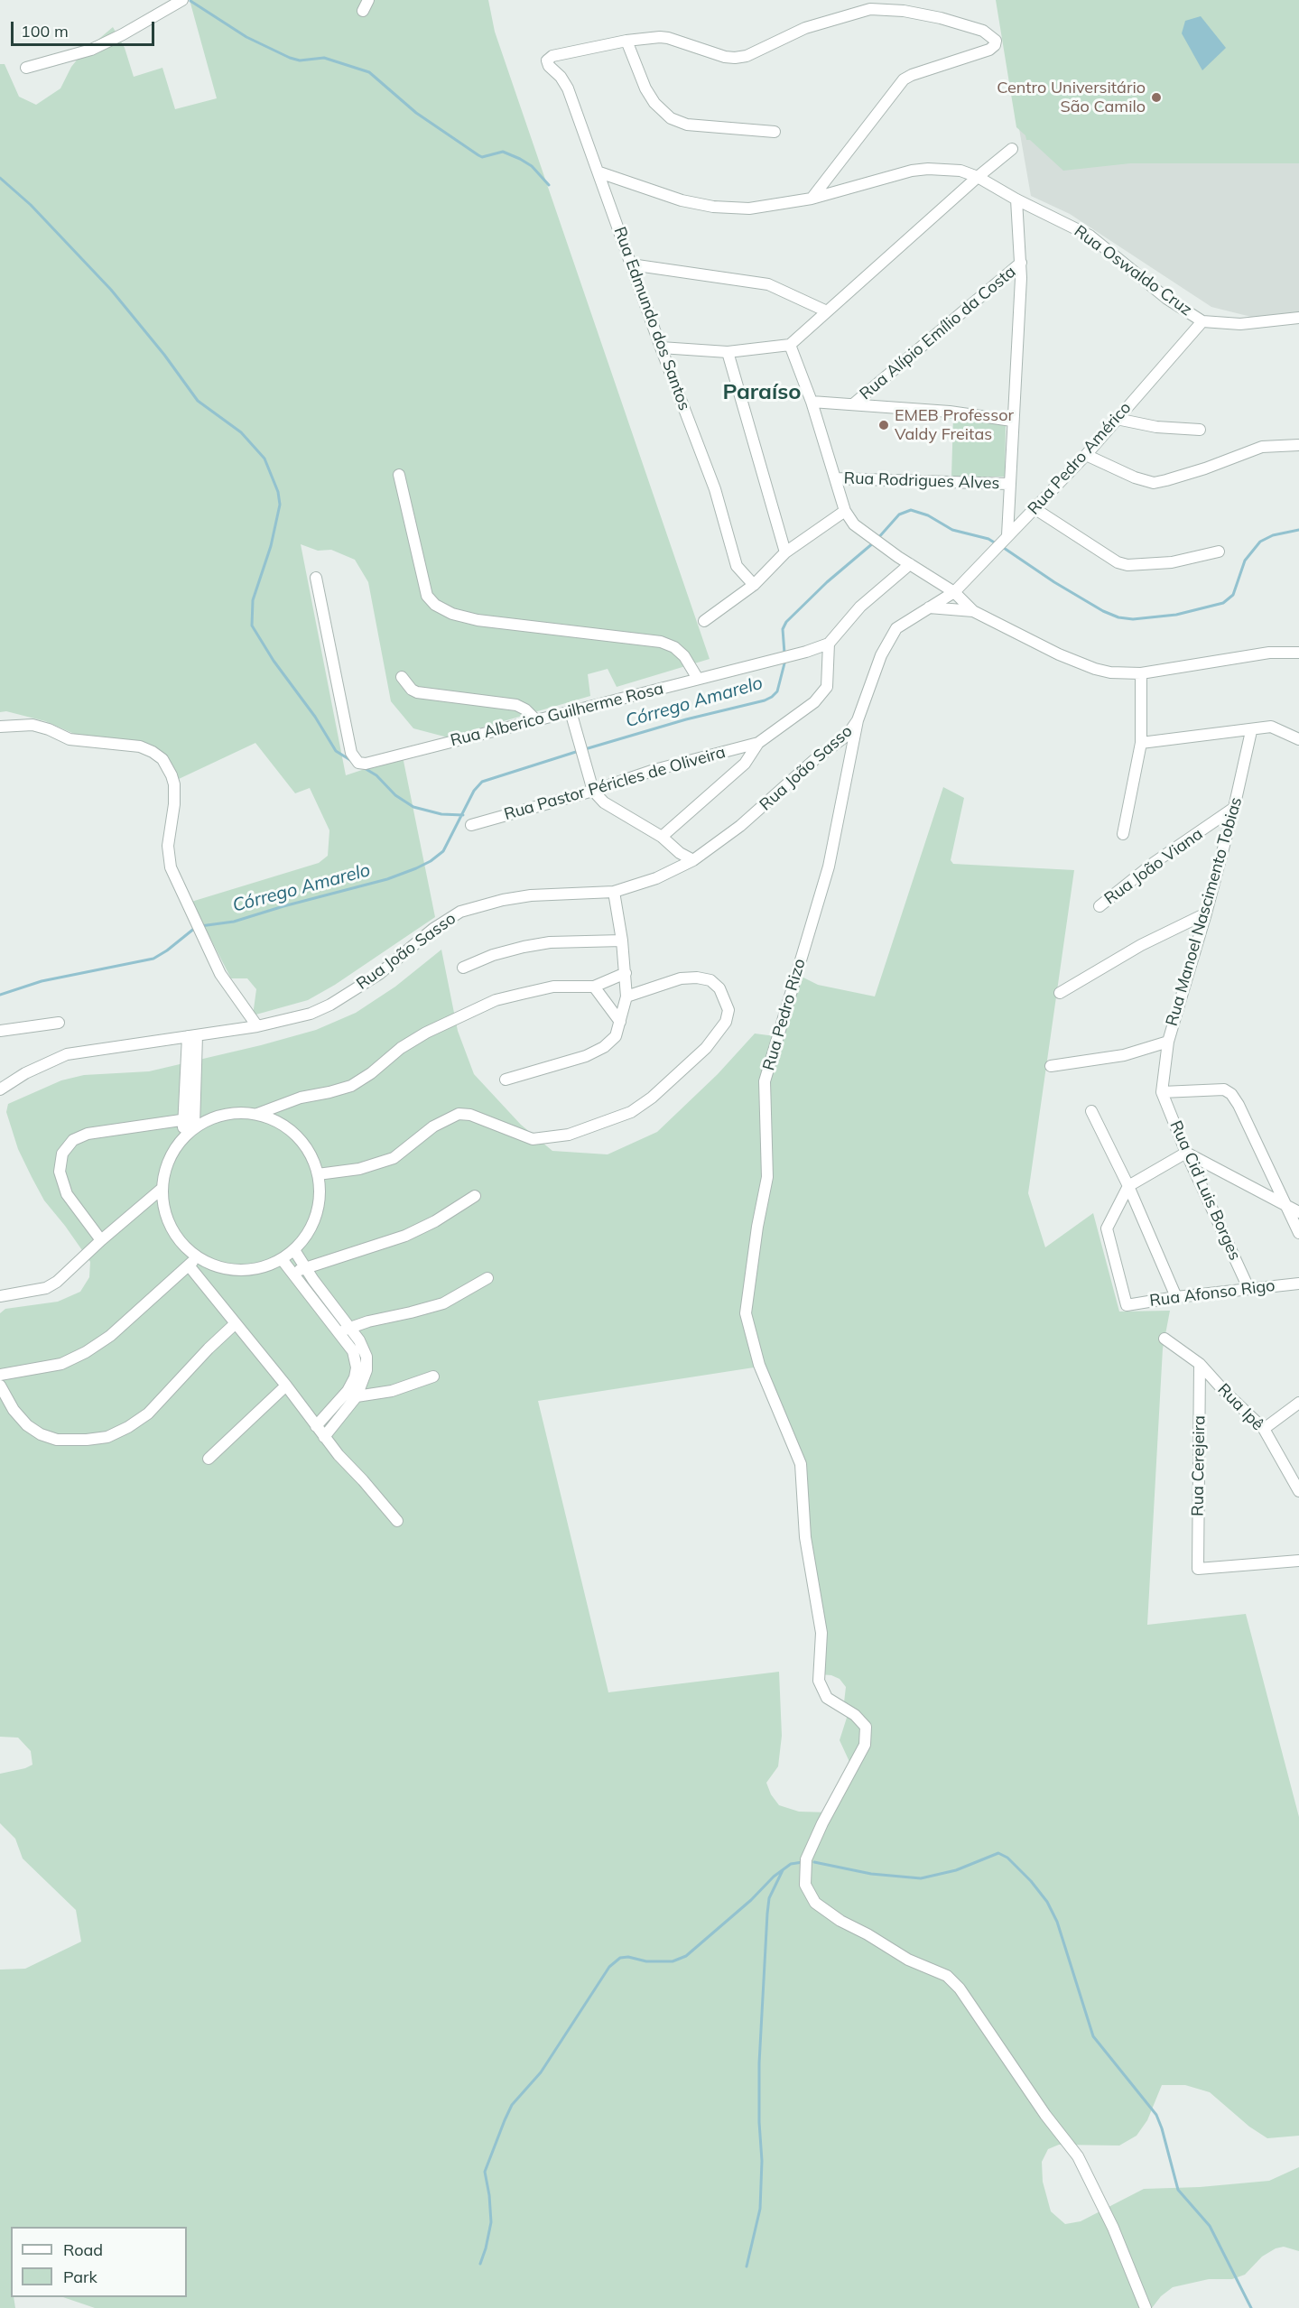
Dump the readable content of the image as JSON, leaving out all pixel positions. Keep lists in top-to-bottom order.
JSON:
{
  "streets": {
    "street": [
      "Rua Oswaldo Cruz",
      "Rua Edmundo dos Santos",
      "Rua Alípio Emílio da Costa",
      "Rua Pedro Américo",
      "Rua Rodrigues Alves",
      "Rua Alberico Guilherme Rosa",
      "Rua João Sasso",
      "Rua Pastor Péricles de Oliveira",
      "Rua João Viana",
      "Rua Manoel Nascimento Tobias",
      "Rua Pedro Rizo",
      "Rua Cid Luis Borges",
      "Rua Afonso Rigo",
      "Rua Ipê",
      "Rua Cerejeira"
    ]
  },
  "crossings": [
    ["Rua Oswaldo Cruz", "Rua Edmundo dos Santos"],
    ["Rua Oswaldo Cruz", "Rua Pedro Américo"],
    ["Rua Pedro Américo", "Rua João Sasso"],
    ["Rua João Sasso", "Rua Pedro Rizo"],
    ["Rua João Viana", "Rua Manoel Nascimento Tobias"],
    ["Rua Manoel Nascimento Tobias", "Rua Cid Luis Borges"],
    ["Rua Cid Luis Borges", "Rua Afonso Rigo"],
    ["Rua Ipê", "Rua Cerejeira"]
  ],
  "districts": ["Paraíso"],
  "water": ["Córrego Amarelo"],
  "places": ["Centro Universitário São Camilo", "EMEB Professor Valdy Freitas"],
  "legend": ["Road", "Park"],
  "scale_bar": "100 m"
}
